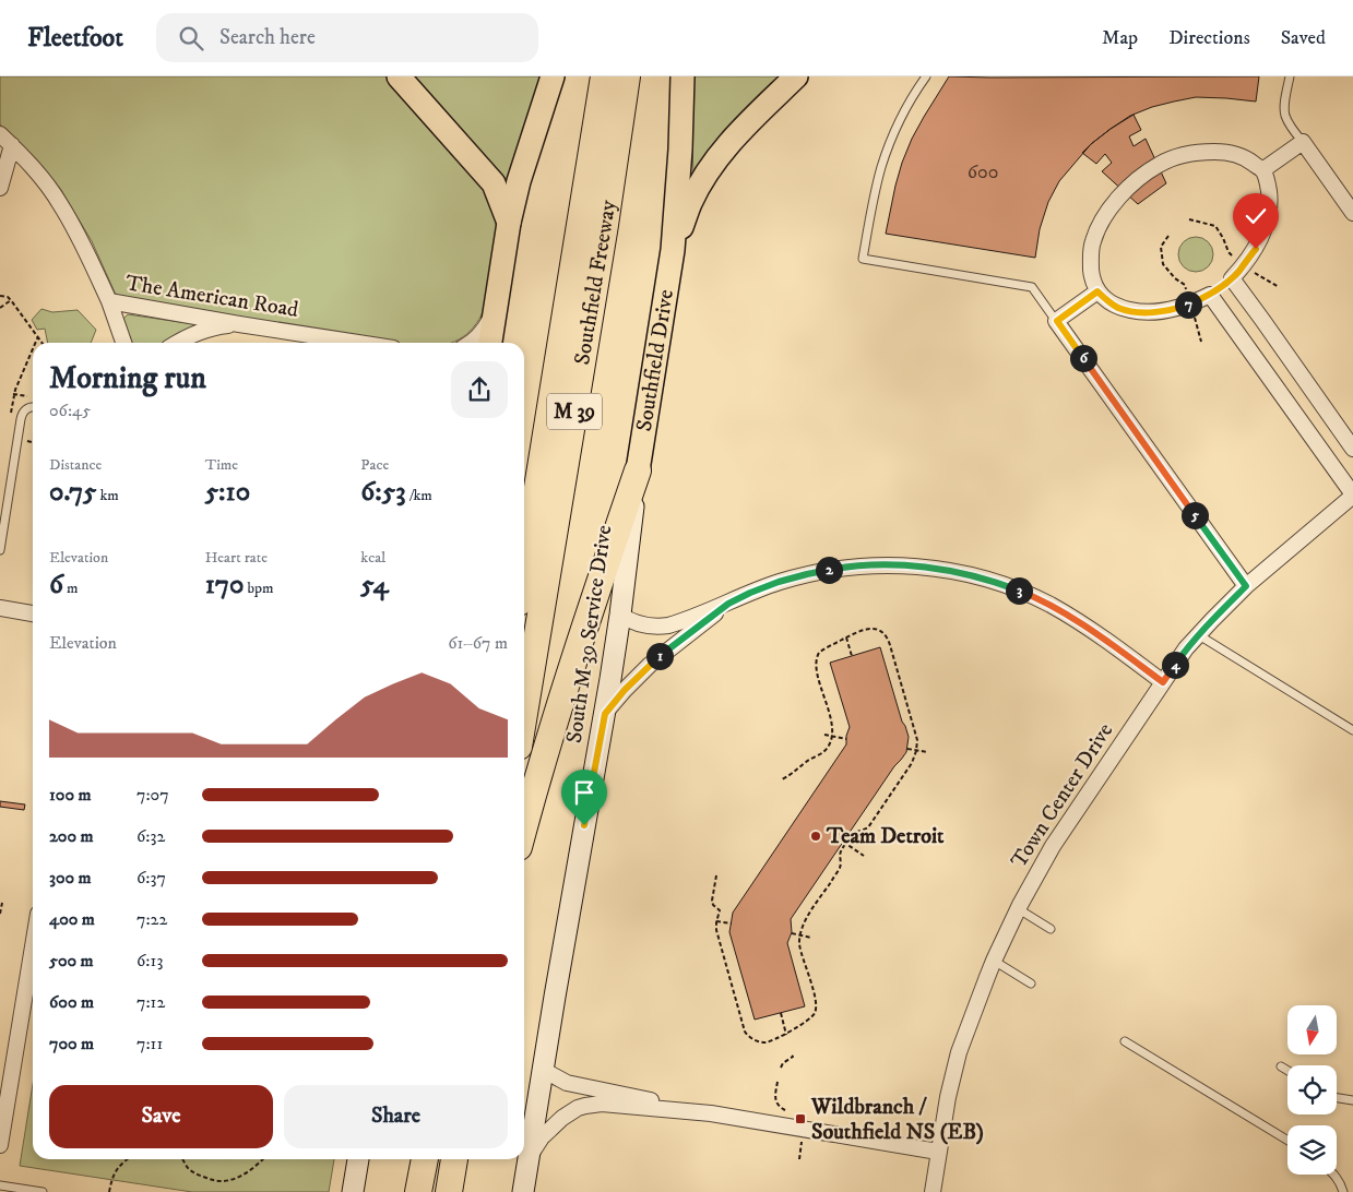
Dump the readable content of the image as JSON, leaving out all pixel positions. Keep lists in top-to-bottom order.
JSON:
{
  "streets": {
    "highway": ["Southfield Freeway", "M 39"],
    "main road": ["Southfield Drive", "South M 39 Service Drive"],
    "street": ["The American Road", "Town Center Drive"]
  },
  "crossings": [
    ["Southfield Drive", "South M 39 Service Drive"]
  ],
  "places": {
    "other": ["Team Detroit"],
    "transit": ["Wildbranch / Southfield NS (EB)"]
  },
  "house_numbers": ["600"],
  "north": "bottom",
  "page": {
    "header": "Fleetfoot",
    "search": "Search here",
    "nav": ["Map", "Directions", "Saved"],
    "pins": [
      "7",
      "6",
      "5",
      "2",
      "3",
      "1",
      "4"
    ],
    "heading": ["Morning run", "06:45"],
    "stats": [
      ["Distance", "0.75 km"],
      ["Time", "5:10"],
      ["Pace", "6:53 /km"],
      ["Elevation", "6 m"],
      ["Heart rate", "170 bpm"],
      ["kcal", "54"]
    ],
    "chart": ["Elevation", "61–67 m"],
    "list": [
      {
        "name": "100 m",
        "note": "7:07"
      },
      {
        "name": "200 m",
        "note": "6:32"
      },
      {
        "name": "300 m",
        "note": "6:37"
      },
      {
        "name": "400 m",
        "note": "7:22"
      },
      {
        "name": "500 m",
        "note": "6:13"
      },
      {
        "name": "600 m",
        "note": "7:12"
      },
      {
        "name": "700 m",
        "note": "7:11"
      }
    ],
    "buttons": ["Save", "Share"]
  }
}
